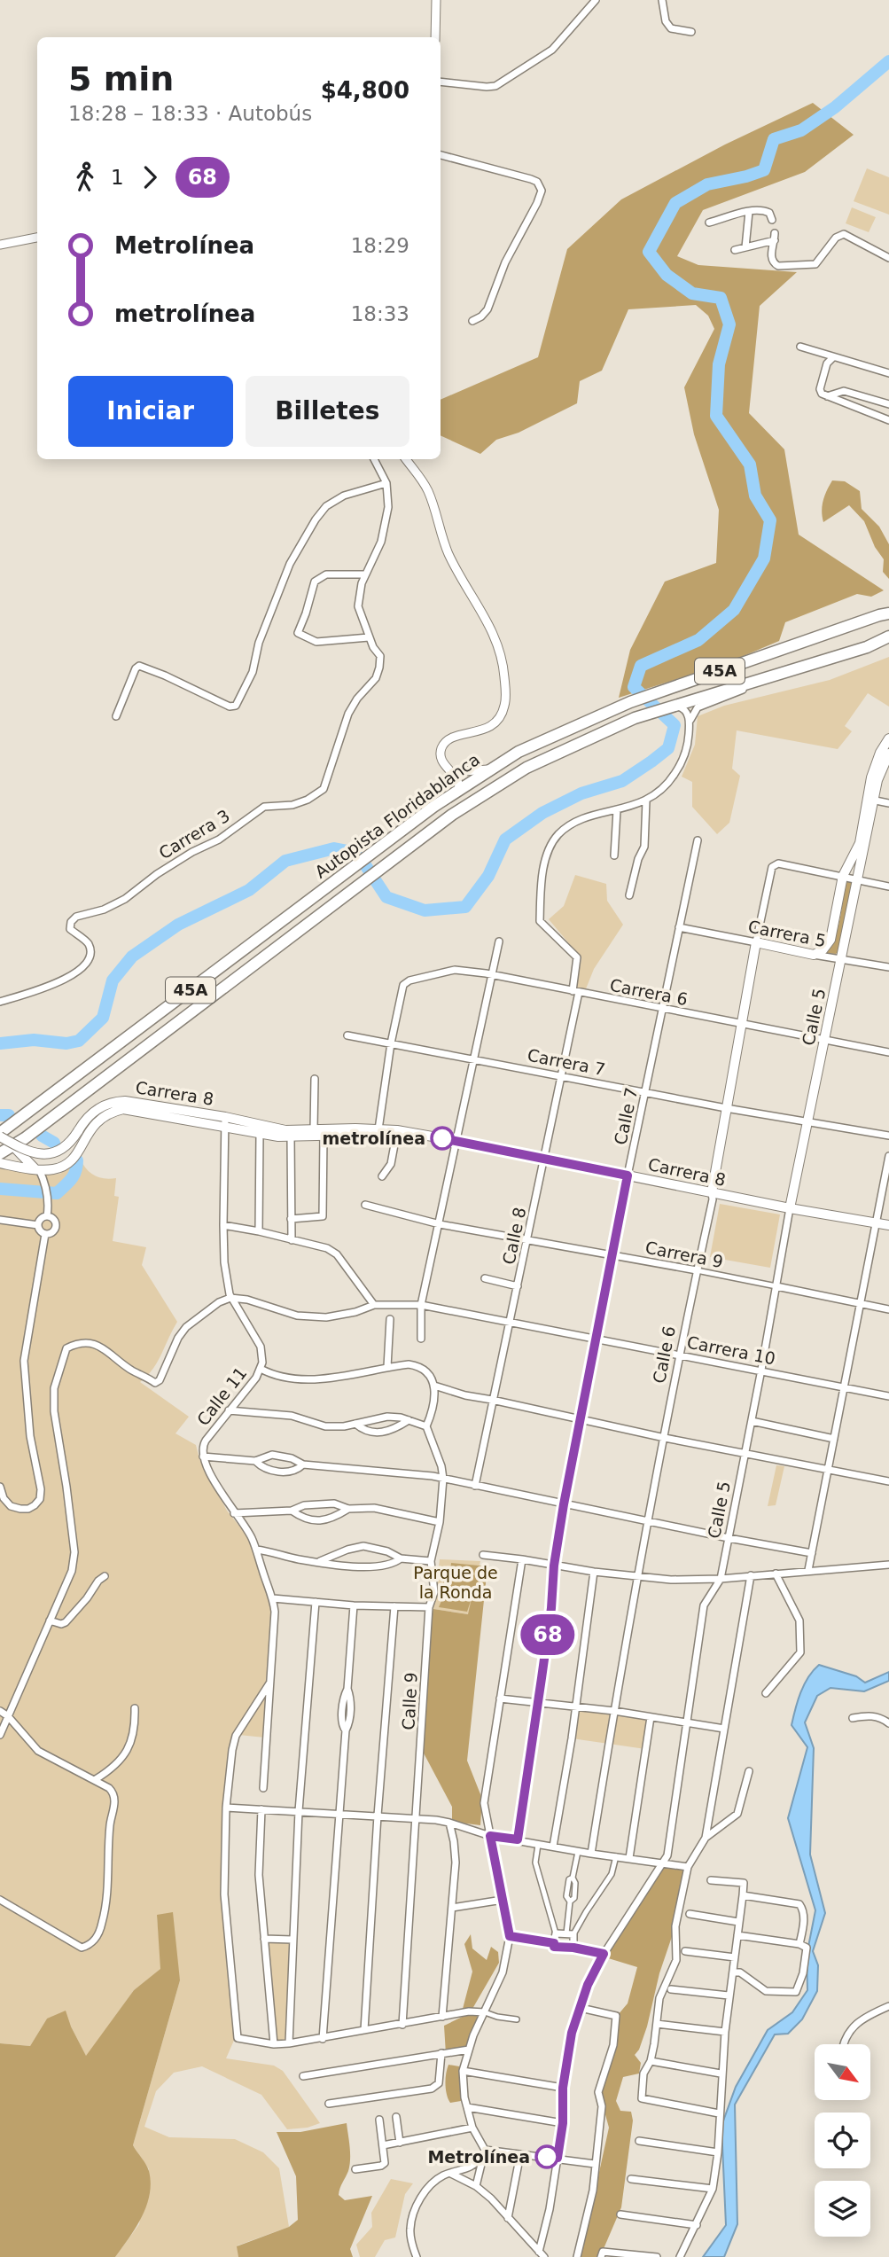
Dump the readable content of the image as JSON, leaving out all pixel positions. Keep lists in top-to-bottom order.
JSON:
{
  "streets": {
    "highway": ["45A", "Autopista Floridablanca"],
    "main road": [
      "Carrera 5",
      "Calle 5",
      "Carrera 8",
      "Calle 6"
    ],
    "street": [
      "Carrera 3",
      "Carrera 6",
      "Carrera 7",
      "Calle 7",
      "Calle 8",
      "Carrera 9",
      "Carrera 10",
      "Calle 11",
      "Calle 9"
    ]
  },
  "crossings": [
    ["45A", "Autopista Floridablanca"],
    ["Carrera 5", "Calle 5"],
    ["Carrera 5", "Calle 7"],
    ["Carrera 5", "Calle 6"],
    ["Carrera 6", "Calle 5"],
    ["Carrera 6", "Carrera 7"],
    ["Carrera 6", "Calle 7"],
    ["Carrera 6", "Calle 8"],
    ["Carrera 6", "Calle 6"],
    ["Calle 5", "Carrera 7"],
    ["Calle 5", "Carrera 8"],
    ["Calle 5", "Carrera 9"],
    ["Calle 5", "Carrera 10"],
    ["Calle 5", "Calle 6"],
    ["Carrera 7", "Calle 7"],
    ["Carrera 7", "Calle 8"],
    ["Carrera 7", "Calle 6"],
    ["Carrera 8", "Calle 7"],
    ["Carrera 8", "Calle 8"],
    ["Carrera 8", "Calle 6"],
    ["Carrera 8", "Calle 11"],
    ["Calle 7", "Carrera 9"],
    ["Calle 7", "Carrera 10"],
    ["Calle 8", "Carrera 9"],
    ["Calle 8", "Carrera 10"],
    ["Carrera 9", "Calle 6"],
    ["Carrera 10", "Calle 6"],
    ["Carrera 10", "Calle 11"]
  ],
  "parks": ["Parque de la Ronda"],
  "places": ["metrolínea", "Metrolínea"],
  "lines": ["bus line 68"],
  "north": "bottom right",
  "page": {
    "on_map": "68",
    "heading": ["5 min", "18:28 – 18:33 · Autobús", "$4,800"],
    "legs": ["1", "68"],
    "list": [
      {
        "name": "Metrolínea",
        "value": "18:29"
      },
      {
        "name": "metrolínea",
        "value": "18:33"
      }
    ],
    "buttons": ["Iniciar", "Billetes"]
  }
}
